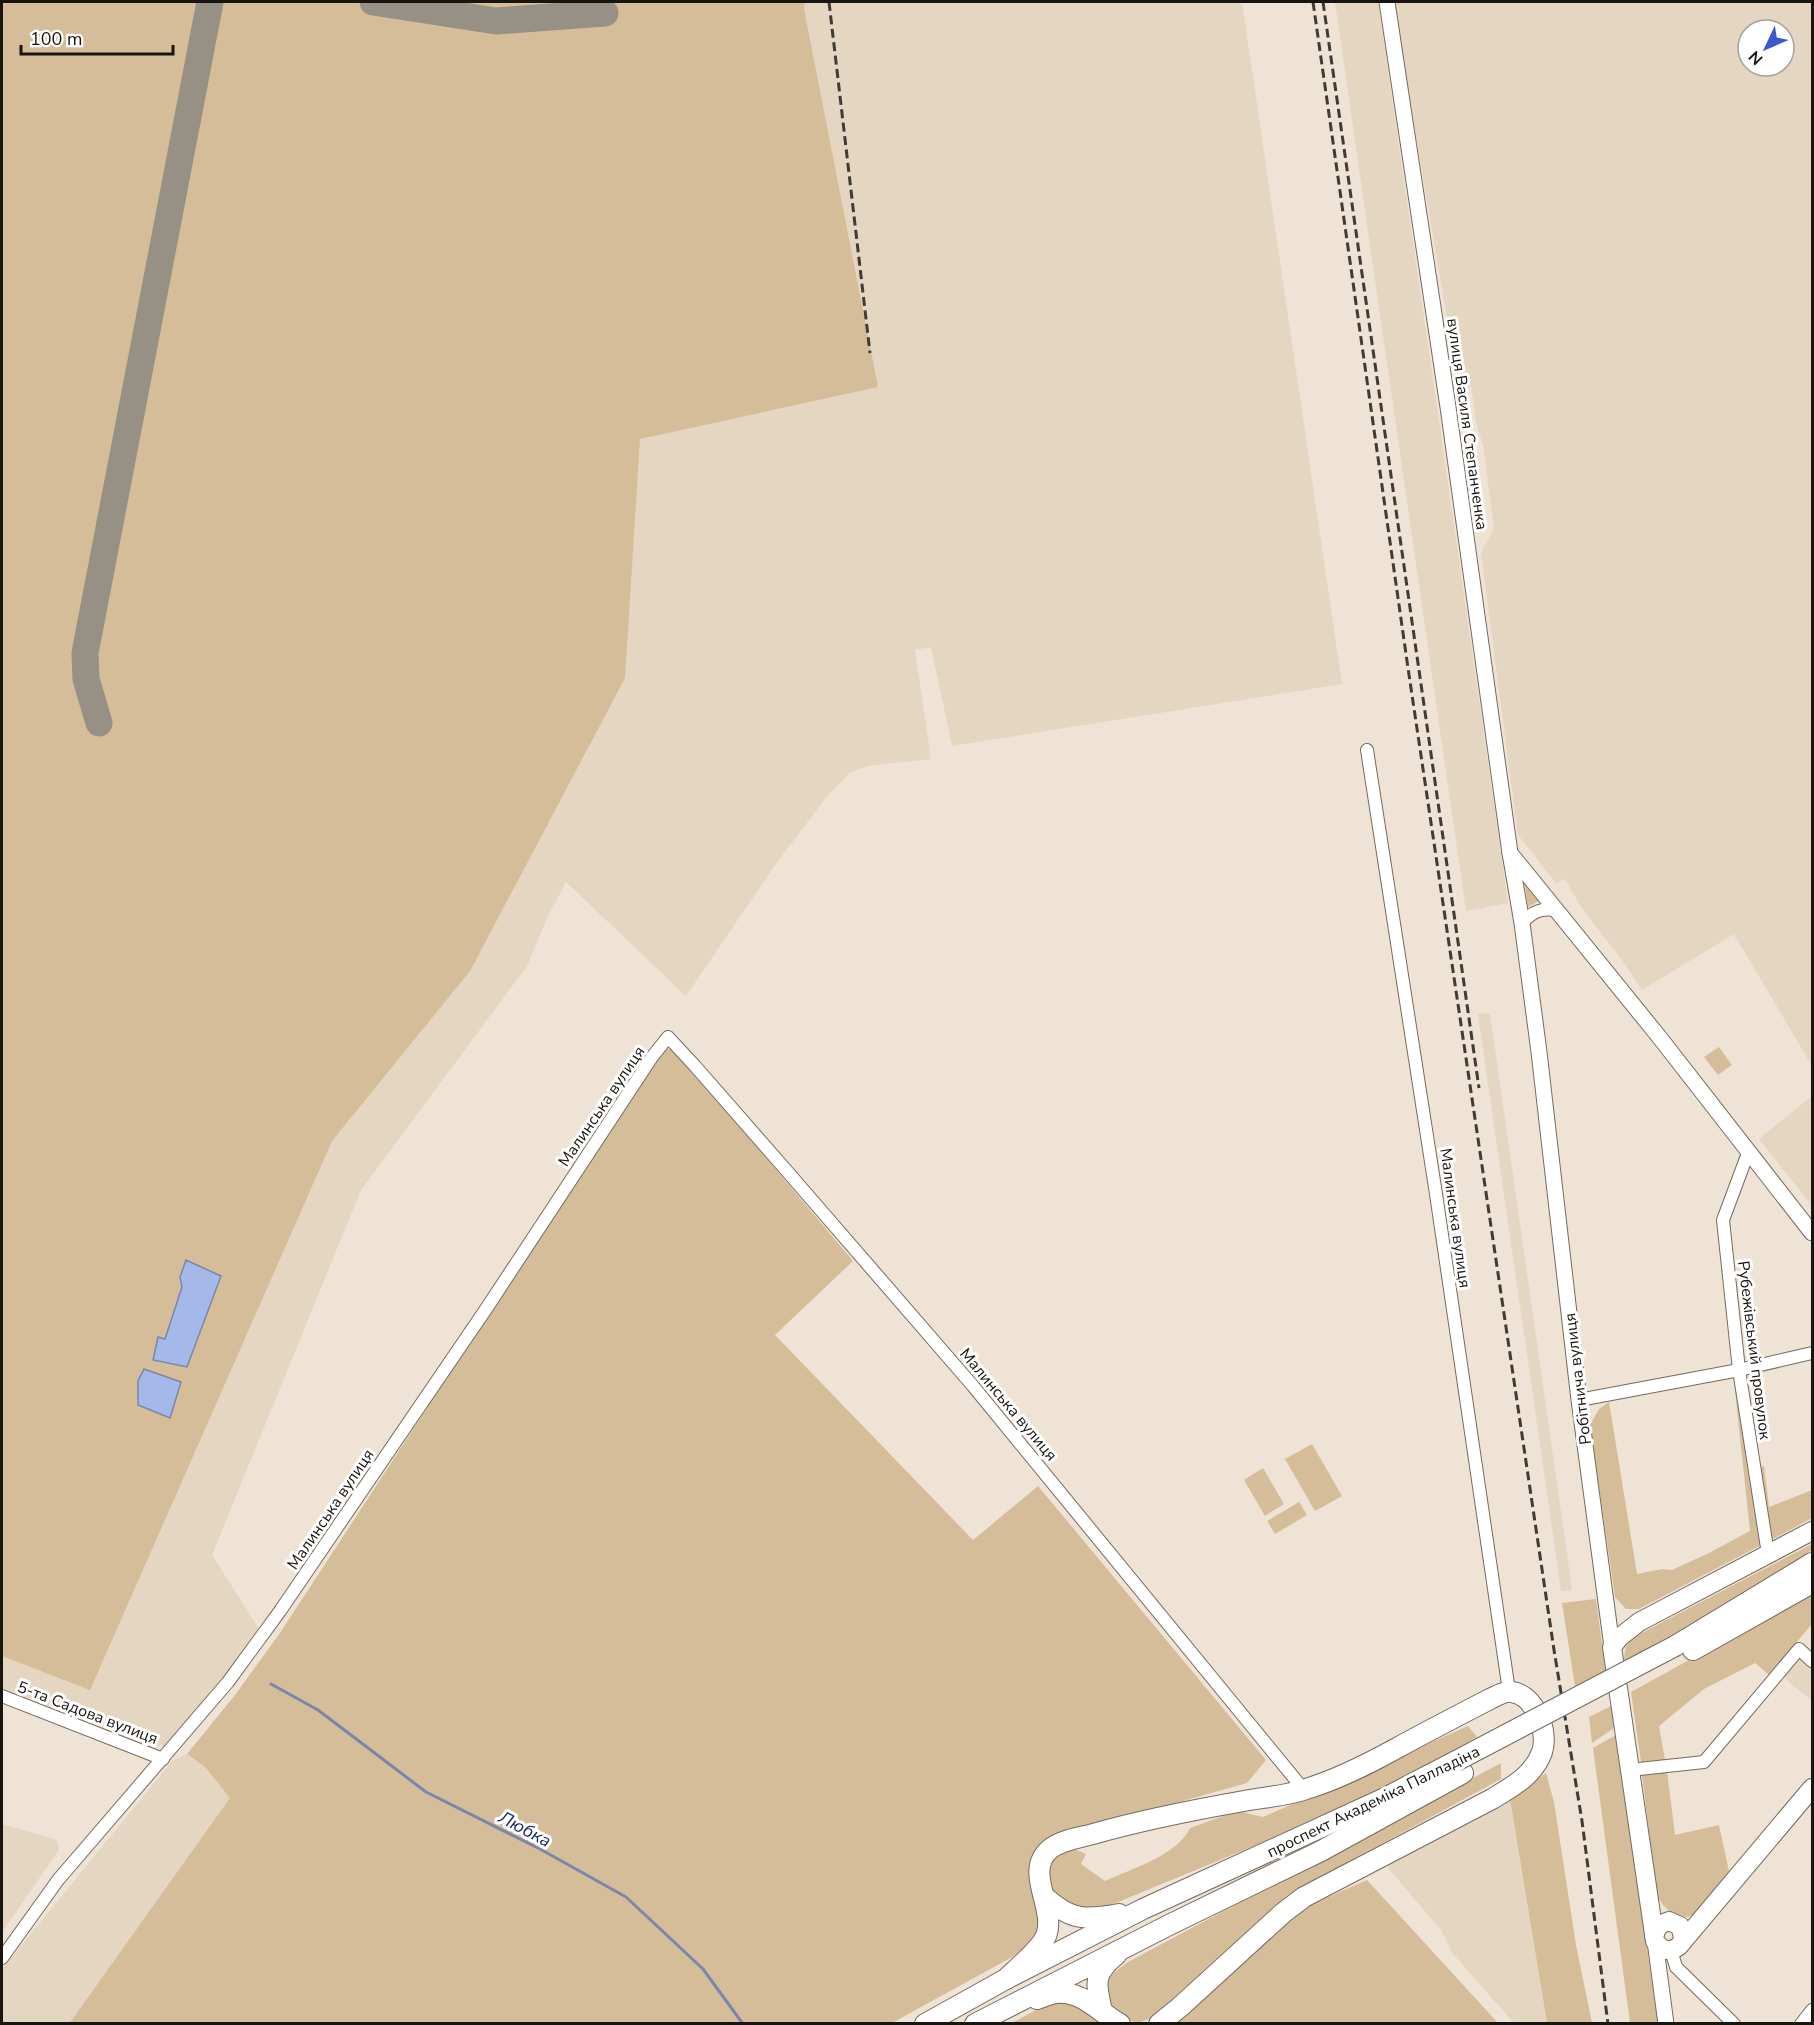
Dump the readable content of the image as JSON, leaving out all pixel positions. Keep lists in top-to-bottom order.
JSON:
{
  "streets": {
    "highway": ["проспект Академіка Палладіна"],
    "main road": ["Робітнича вулиця"],
    "street": [
      "вулиця Василя Степанченка",
      "Малинська вулиця",
      "Рубежівський провулок",
      "5-та Садова вулиця"
    ]
  },
  "crossings": [
    ["вулиця Василя Степанченка", "Робітнича вулиця"],
    ["Малинська вулиця", "5-та Садова вулиця"]
  ],
  "water": ["Любка"],
  "scale_bar": "100 m",
  "north": "bottom left"
}
